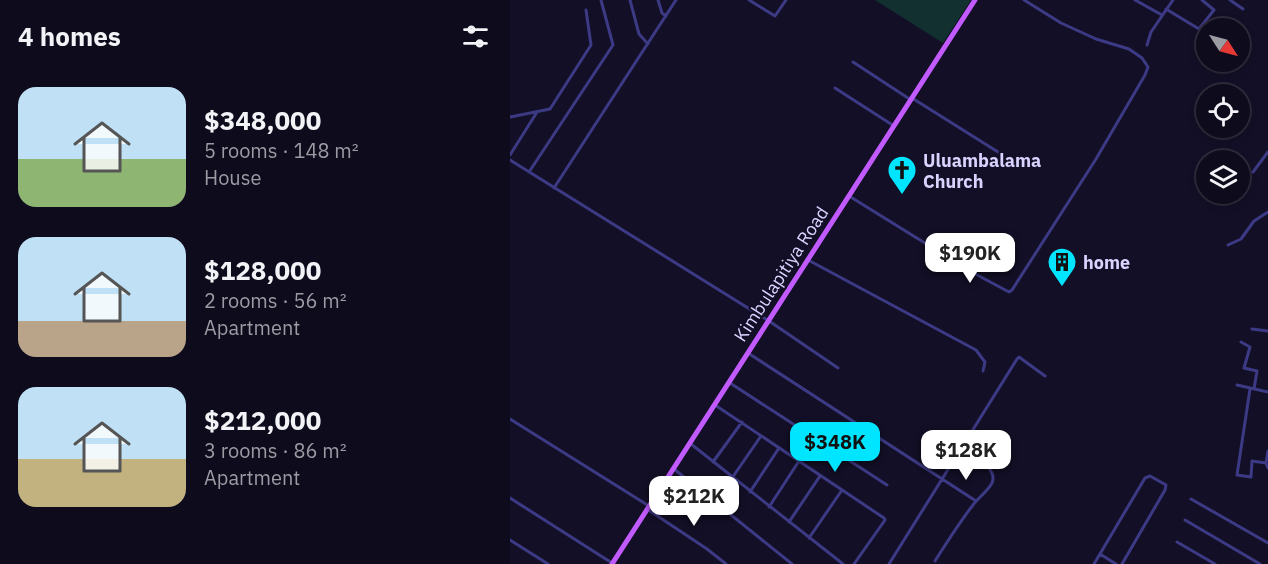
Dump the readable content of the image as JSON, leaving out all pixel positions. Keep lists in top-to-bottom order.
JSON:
{
  "streets": {
    "main road": ["Kimbulapitiya Road"]
  },
  "places": {
    "church": ["Uluambalama Church"],
    "building": ["home"]
  },
  "north": "bottom right",
  "page": {
    "heading": "4 homes",
    "list": [
      {
        "name": "$348,000",
        "note": "5 rooms · 148 m² · House"
      },
      {
        "name": "$128,000",
        "note": "2 rooms · 56 m² · Apartment"
      },
      {
        "name": "$212,000",
        "note": "3 rooms · 86 m² · Apartment"
      }
    ],
    "price": [
      "$190K",
      "$348K",
      "$128K",
      "$212K"
    ]
  }
}
